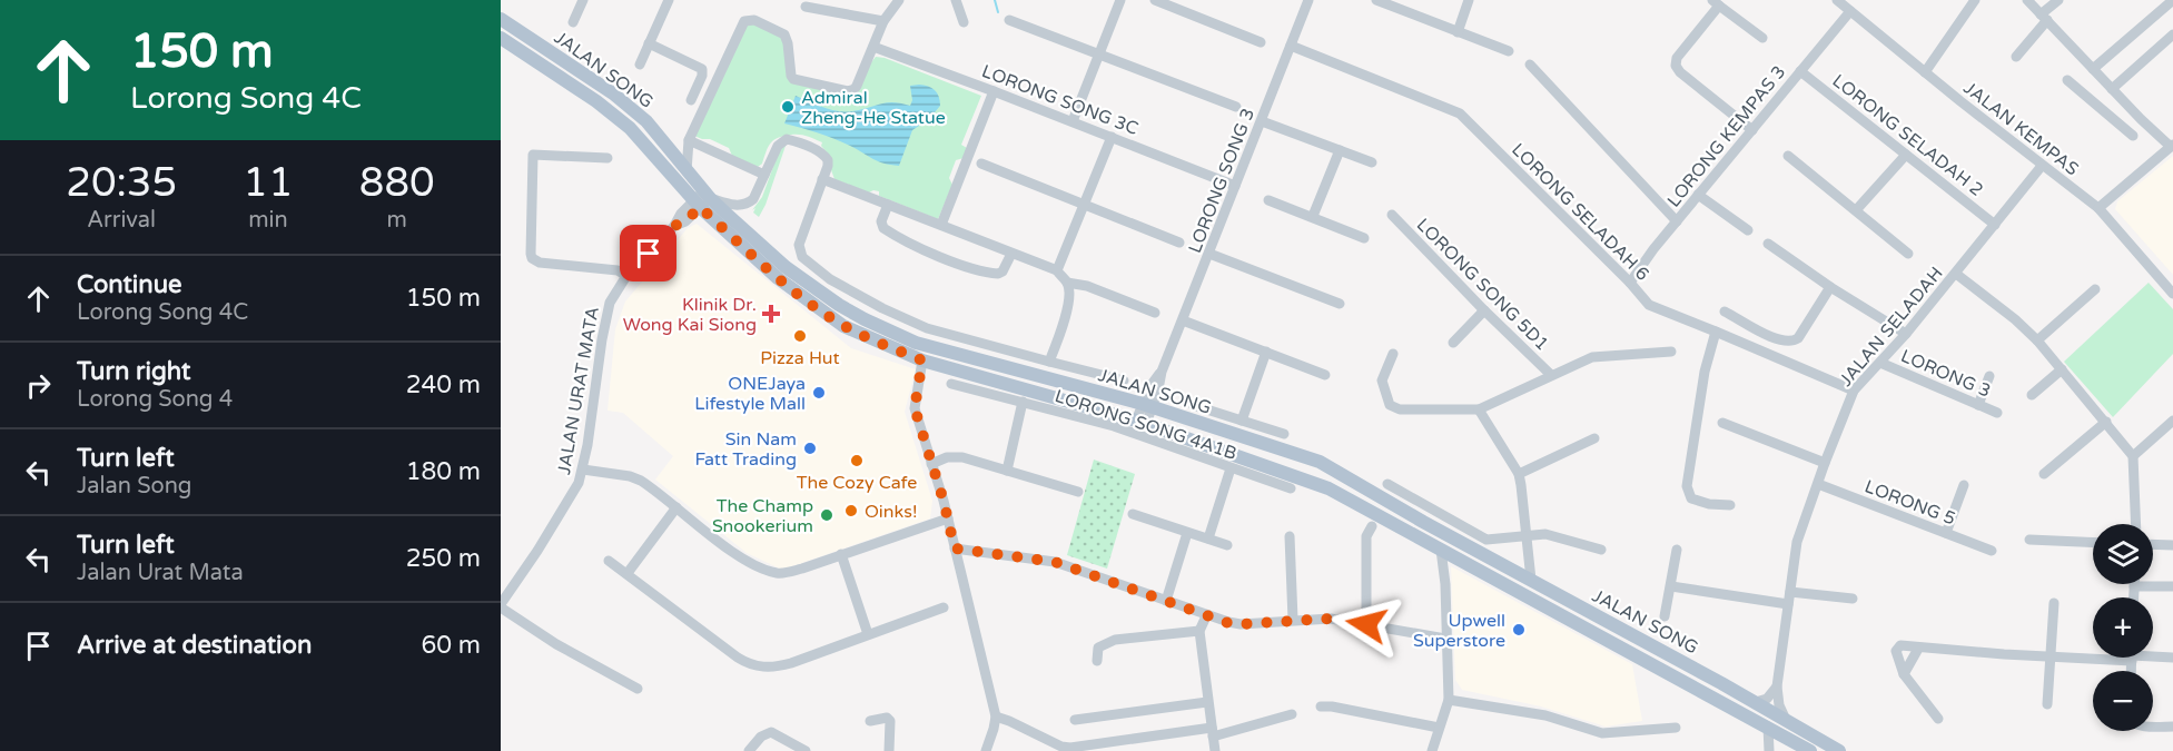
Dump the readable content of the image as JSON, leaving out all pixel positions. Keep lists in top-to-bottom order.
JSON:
{
  "streets": {
    "main road": ["JALAN SONG"],
    "street": [
      "LORONG SONG 3C",
      "JALAN KEMPAS",
      "LORONG SELADAH 2",
      "LORONG KEMPAS 3",
      "LORONG SONG 3",
      "LORONG SELADAH 6",
      "LORONG SONG 5D1",
      "JALAN SELADAH",
      "LORONG 3",
      "JALAN URAT MATA",
      "LORONG SONG 4A1B",
      "LORONG 5"
    ]
  },
  "crossings": [
    ["JALAN SONG", "LORONG SONG 3"],
    ["JALAN SONG", "JALAN URAT MATA"],
    ["LORONG SONG 3C", "LORONG SONG 3"],
    ["JALAN KEMPAS", "LORONG KEMPAS 3"],
    ["JALAN KEMPAS", "JALAN SELADAH"],
    ["LORONG SELADAH 2", "LORONG KEMPAS 3"],
    ["LORONG SELADAH 2", "JALAN SELADAH"],
    ["LORONG KEMPAS 3", "LORONG SELADAH 6"],
    ["LORONG SONG 3", "LORONG SELADAH 6"],
    ["LORONG SELADAH 6", "JALAN SELADAH"],
    ["JALAN SELADAH", "LORONG 3"],
    ["JALAN SELADAH", "LORONG 5"]
  ],
  "places": {
    "other": [
      "Admiral Zheng-He Statue",
      "Pizza Hut",
      "ONEJaya Lifestyle Mall",
      "Sin Nam Fatt Trading",
      "The Cozy Cafe",
      "Oinks!",
      "The Champ Snookerium",
      "Upwell Superstore"
    ],
    "health": ["Klinik Dr. Wong Kai Siong"]
  },
  "page": {
    "turn": ["150 m", "Lorong Song 4C"],
    "eta": [
      "20:35",
      "Arrival",
      "11",
      "min",
      "880",
      "m"
    ],
    "list": [
      {
        "name": "Continue",
        "note": "Lorong Song 4C",
        "value": "150 m"
      },
      {
        "name": "Turn right",
        "note": "Lorong Song 4",
        "value": "240 m"
      },
      {
        "name": "Turn left",
        "note": "Jalan Song",
        "value": "180 m"
      },
      {
        "name": "Turn left",
        "note": "Jalan Urat Mata",
        "value": "250 m"
      },
      {
        "name": "Arrive at destination",
        "value": "60 m"
      }
    ],
    "map_buttons": ["+", "−"]
  }
}
